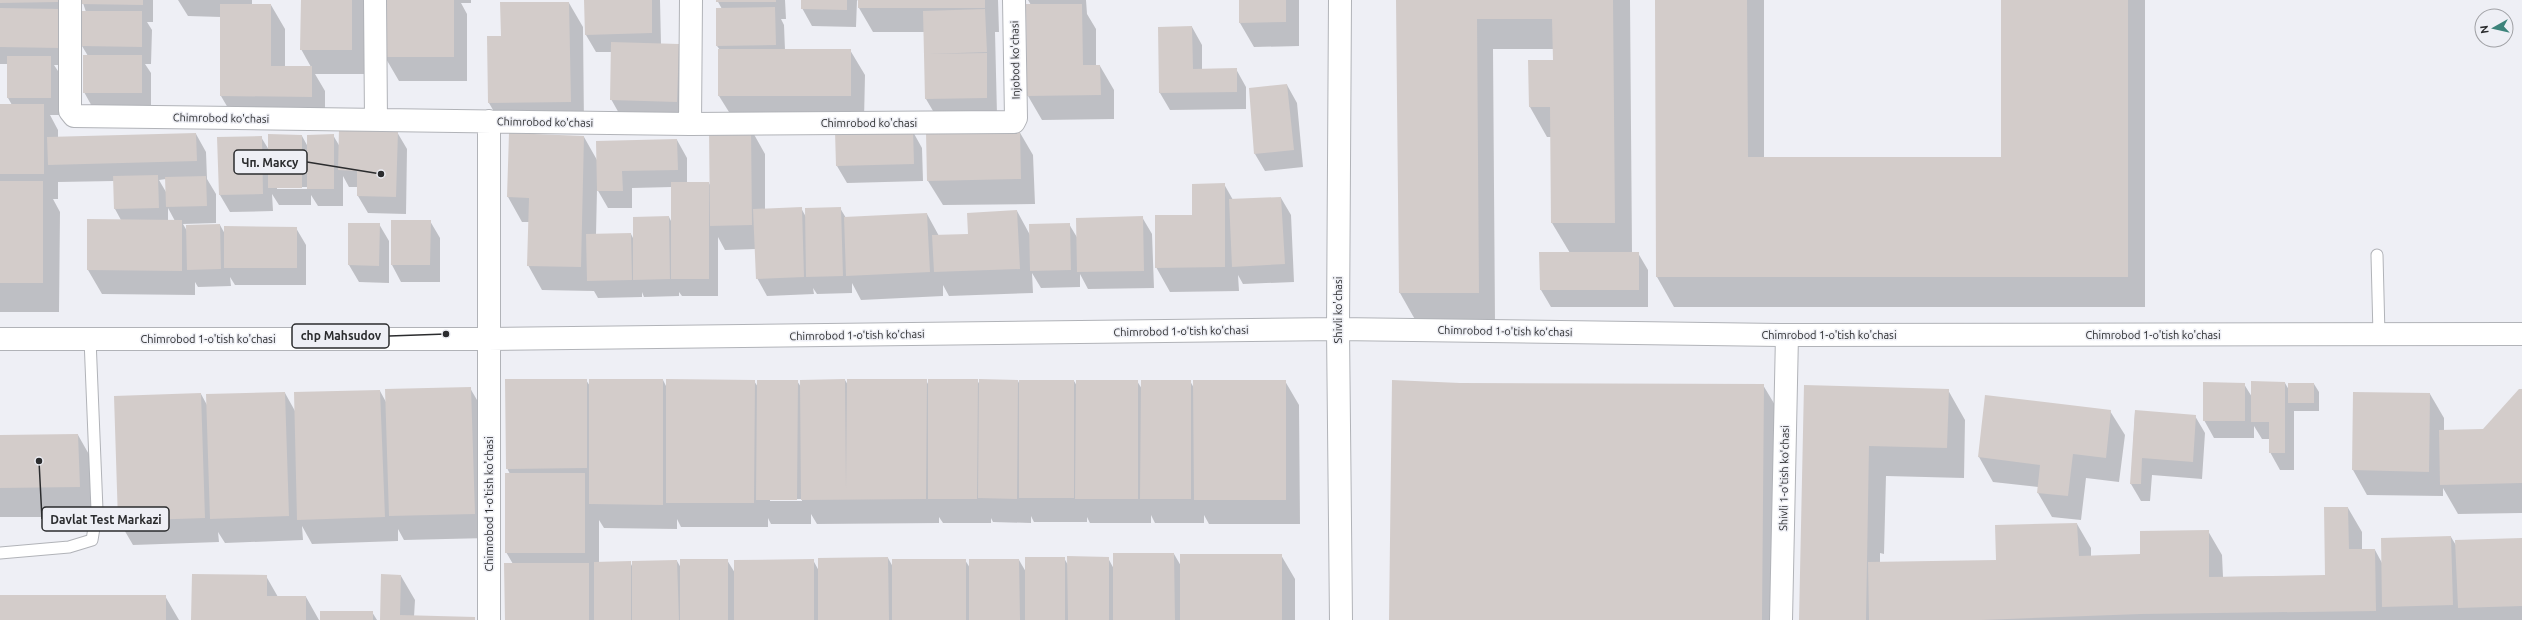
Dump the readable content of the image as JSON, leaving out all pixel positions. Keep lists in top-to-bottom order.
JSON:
{
  "streets": {
    "street": [
      "Injobod ko'chasi",
      "Chimrobod ko'chasi",
      "Shivli ko'chasi",
      "Chimrobod 1-o'tish ko'chasi",
      "Shivli 1-o'tish ko'chasi"
    ]
  },
  "crossings": [
    ["Injobod ko'chasi", "Chimrobod ko'chasi"],
    ["Chimrobod ko'chasi", "Chimrobod 1-o'tish ko'chasi"],
    ["Shivli ko'chasi", "Chimrobod 1-o'tish ko'chasi"],
    ["Chimrobod 1-o'tish ko'chasi", "Shivli 1-o'tish ko'chasi"]
  ],
  "places": ["Чп. Максу", "chp Mahsudov", "Davlat Test Markazi"],
  "north": "left"
}
